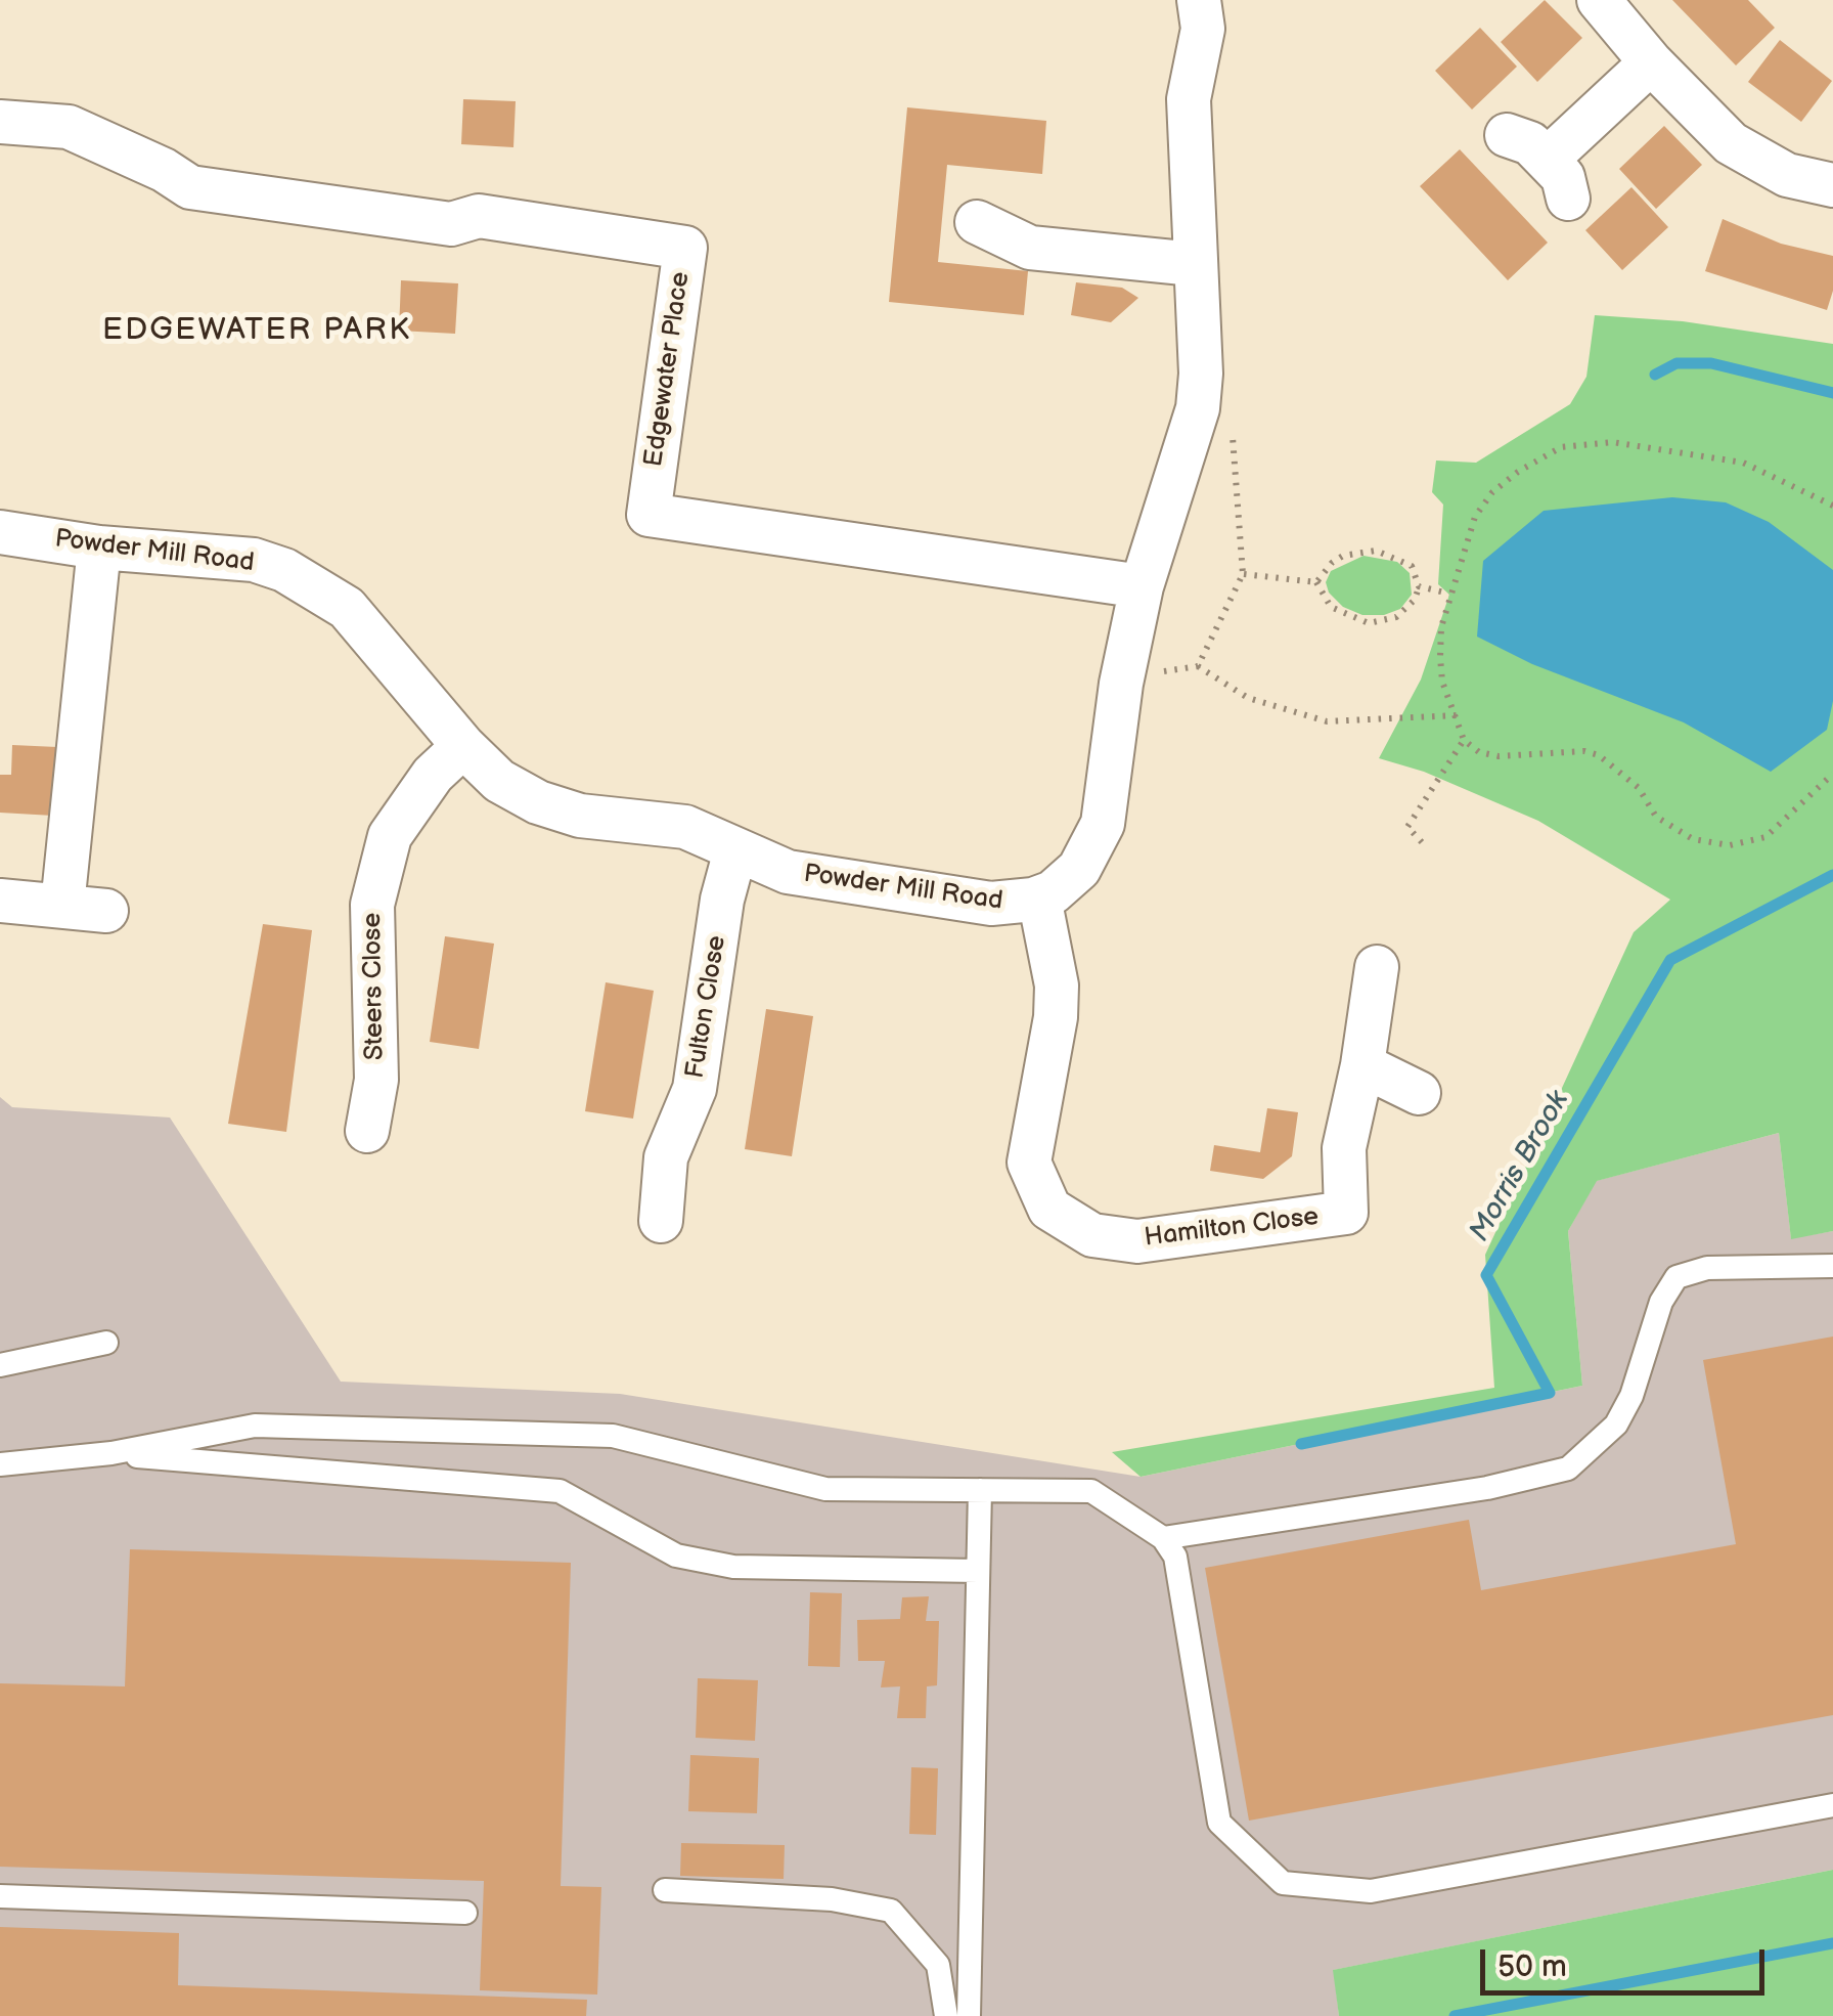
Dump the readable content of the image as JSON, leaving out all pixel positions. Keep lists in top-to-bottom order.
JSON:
{
  "streets": {
    "street": [
      "Edgewater Place",
      "Powder Mill Road",
      "Steers Close",
      "Fulton Close",
      "Hamilton Close"
    ]
  },
  "crossings": [
    ["Edgewater Place", "Powder Mill Road"],
    ["Powder Mill Road", "Steers Close"],
    ["Powder Mill Road", "Fulton Close"],
    ["Powder Mill Road", "Hamilton Close"]
  ],
  "districts": ["EDGEWATER PARK"],
  "water": ["Morris Brook"],
  "scale_bar": "50 m"
}
